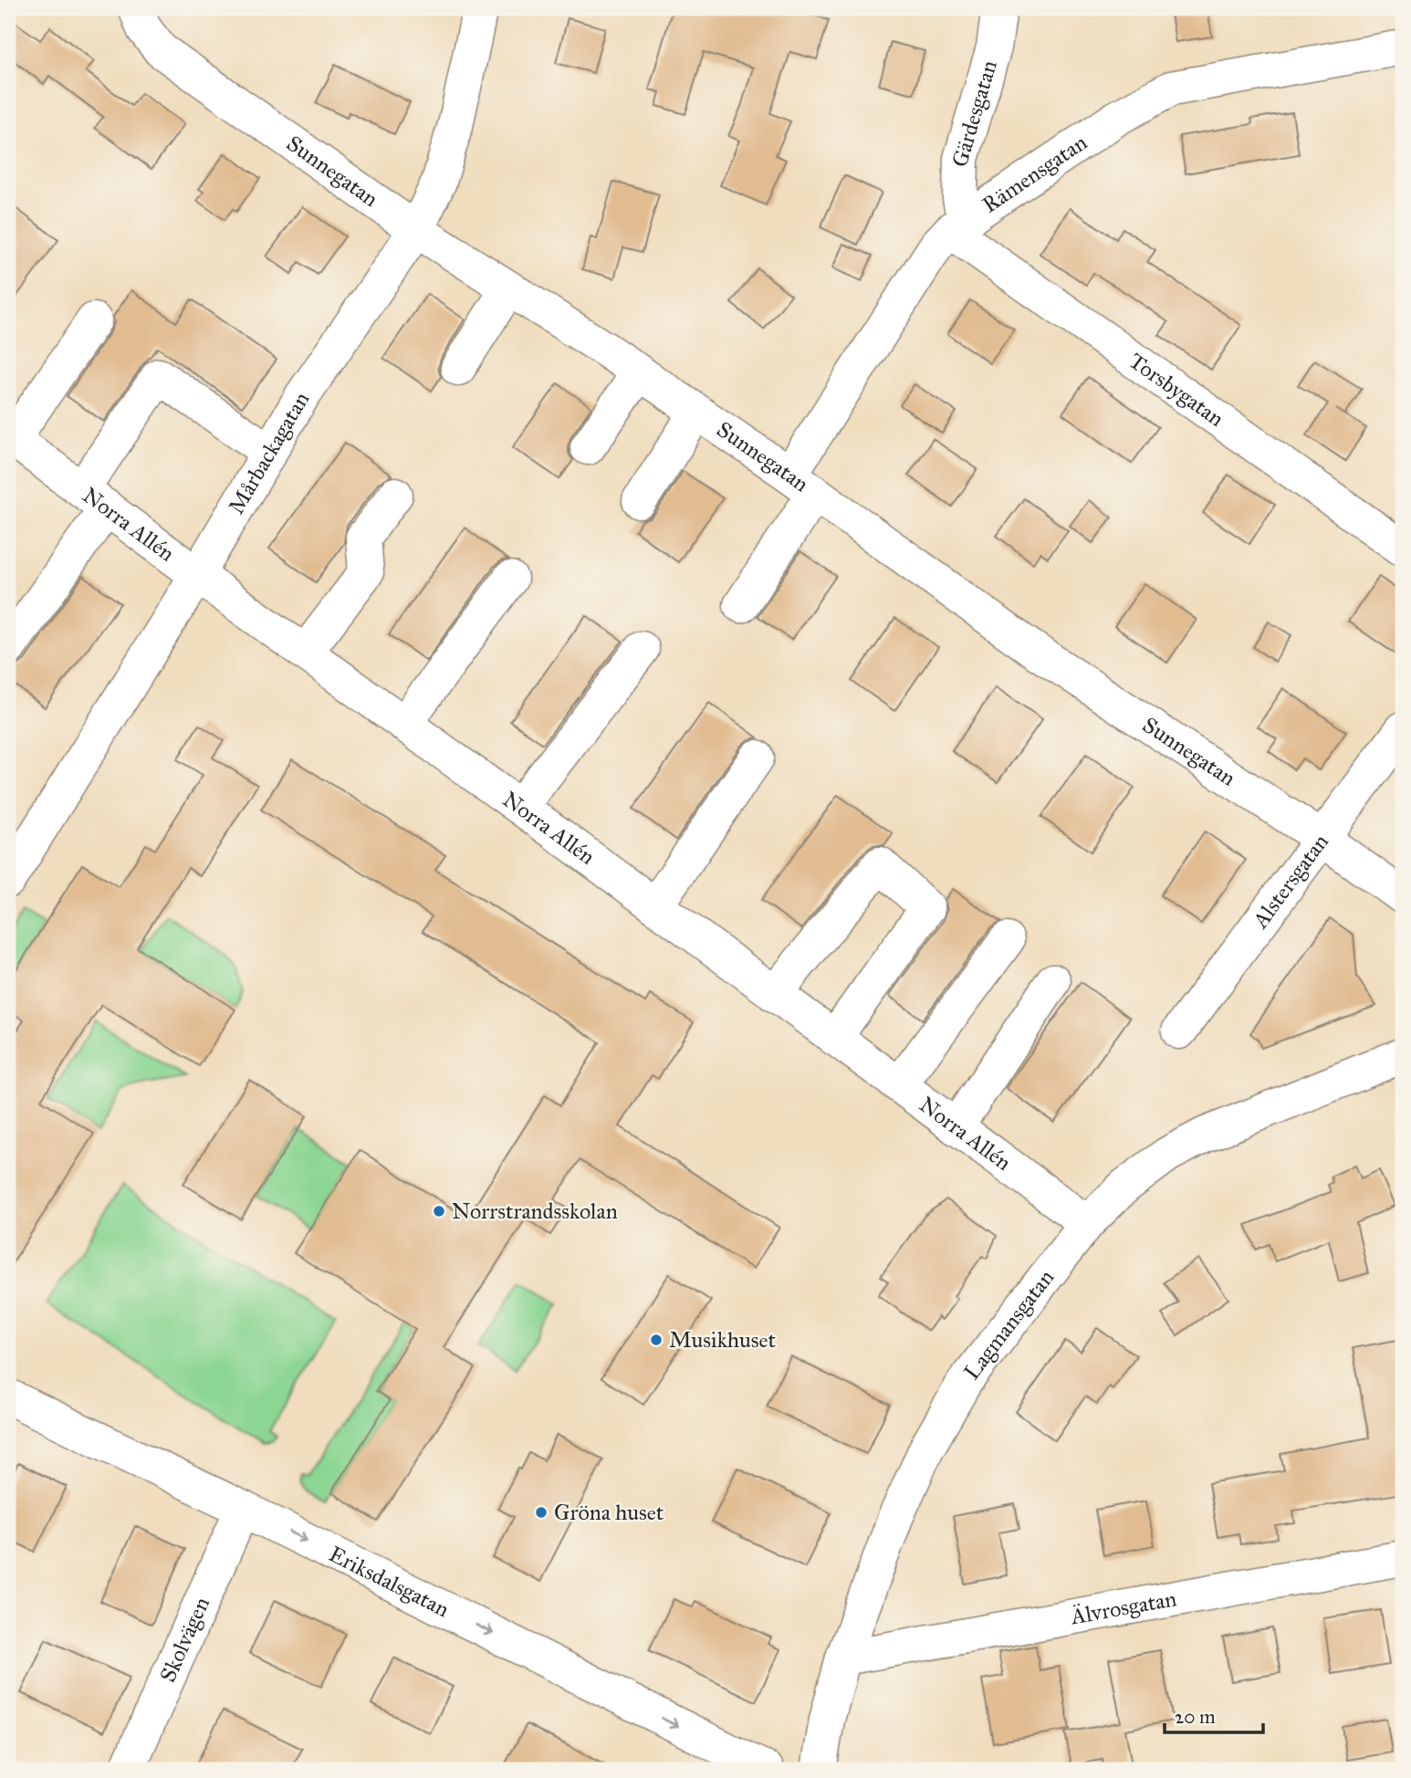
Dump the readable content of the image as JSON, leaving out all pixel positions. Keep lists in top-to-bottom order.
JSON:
{
  "streets": {
    "street": [
      "Gärdesgatan",
      "Sunnegatan",
      "Rämensgatan",
      "Torsbygatan",
      "Mårbackagatan",
      "Norra Allén",
      "Alstersgatan",
      "Lagmansgatan",
      "Eriksdalsgatan",
      "Älvrosgatan",
      "Skolvägen"
    ]
  },
  "crossings": [
    ["Gärdesgatan", "Rämensgatan"],
    ["Gärdesgatan", "Torsbygatan"],
    ["Sunnegatan", "Rämensgatan"],
    ["Sunnegatan", "Mårbackagatan"],
    ["Sunnegatan", "Alstersgatan"],
    ["Rämensgatan", "Torsbygatan"],
    ["Mårbackagatan", "Norra Allén"],
    ["Norra Allén", "Lagmansgatan"],
    ["Lagmansgatan", "Älvrosgatan"],
    ["Eriksdalsgatan", "Skolvägen"]
  ],
  "one_way": ["Eriksdalsgatan"],
  "places": ["Norrstrandsskolan", "Musikhuset", "Gröna huset"],
  "scale_bar": "20 m"
}
